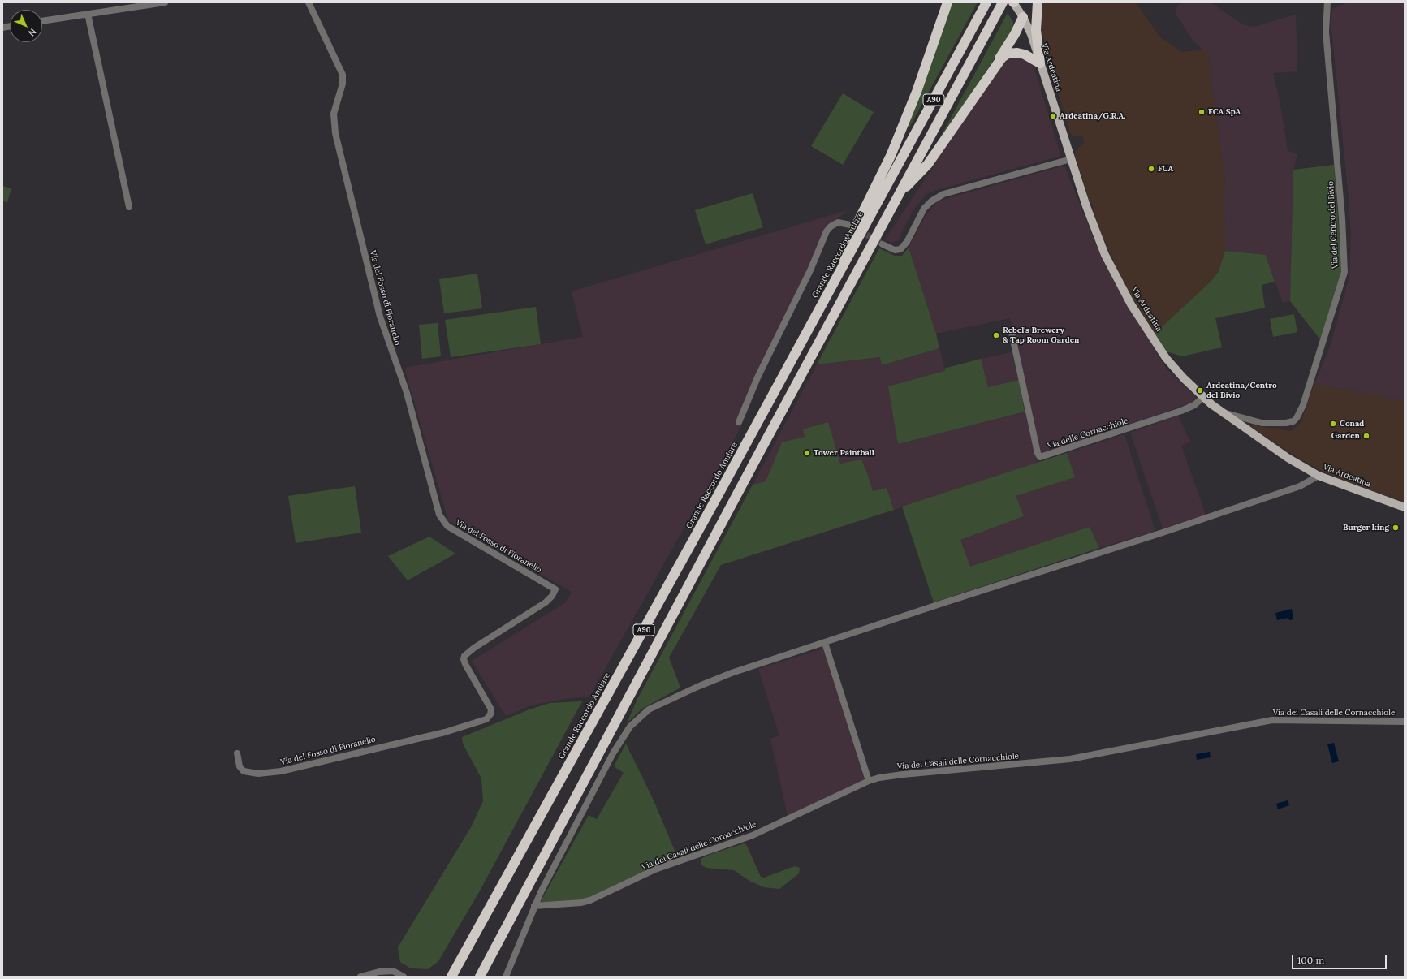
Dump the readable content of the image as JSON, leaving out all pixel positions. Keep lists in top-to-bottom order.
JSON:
{
  "streets": {
    "highway": ["A90", "Grande Raccordo Anulare"],
    "main road": ["Via Ardeatina"],
    "street": [
      "Via del Centro del Bivio",
      "Via del Fosso di Fioranello",
      "Via delle Cornacchiole",
      "Via dei Casali delle Cornacchiole"
    ]
  },
  "crossings": [
    ["Via Ardeatina", "Via del Centro del Bivio"],
    ["Via Ardeatina", "Via delle Cornacchiole"]
  ],
  "places": [
    "FCA SpA",
    "Ardeatina/G.R.A.",
    "FCA",
    "Rebel's Brewery & Tap Room Garden",
    "Ardeatina/Centro del Bivio",
    "Conad",
    "Garden",
    "Tower Paintball",
    "Burger king"
  ],
  "scale_bar": "100 m",
  "north": "bottom right"
}
